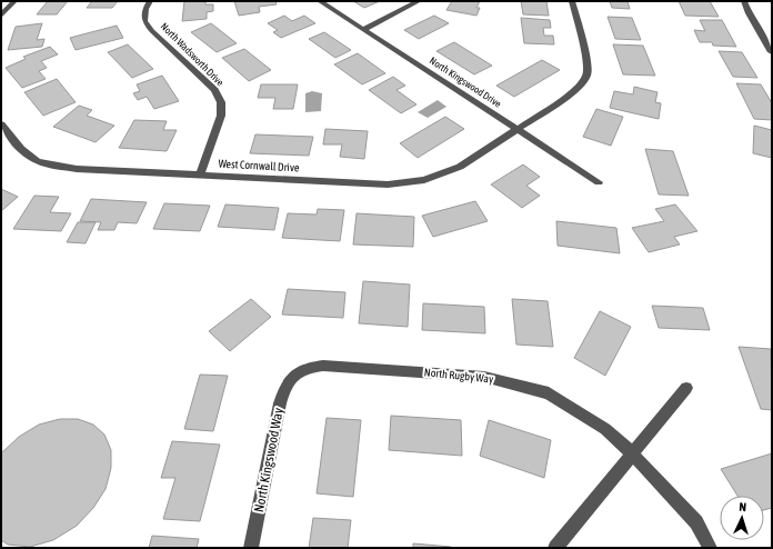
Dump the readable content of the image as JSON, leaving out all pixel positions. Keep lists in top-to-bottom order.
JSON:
{
  "streets": {
    "street": [
      "North Wadsworth Drive",
      "North Kingswood Drive",
      "West Cornwall Drive",
      "North Rugby Way",
      "North Kingswood Way"
    ]
  },
  "crossings": [
    ["North Wadsworth Drive", "West Cornwall Drive"],
    ["North Kingswood Drive", "West Cornwall Drive"],
    ["North Rugby Way", "North Kingswood Way"]
  ],
  "north": "top"
}
